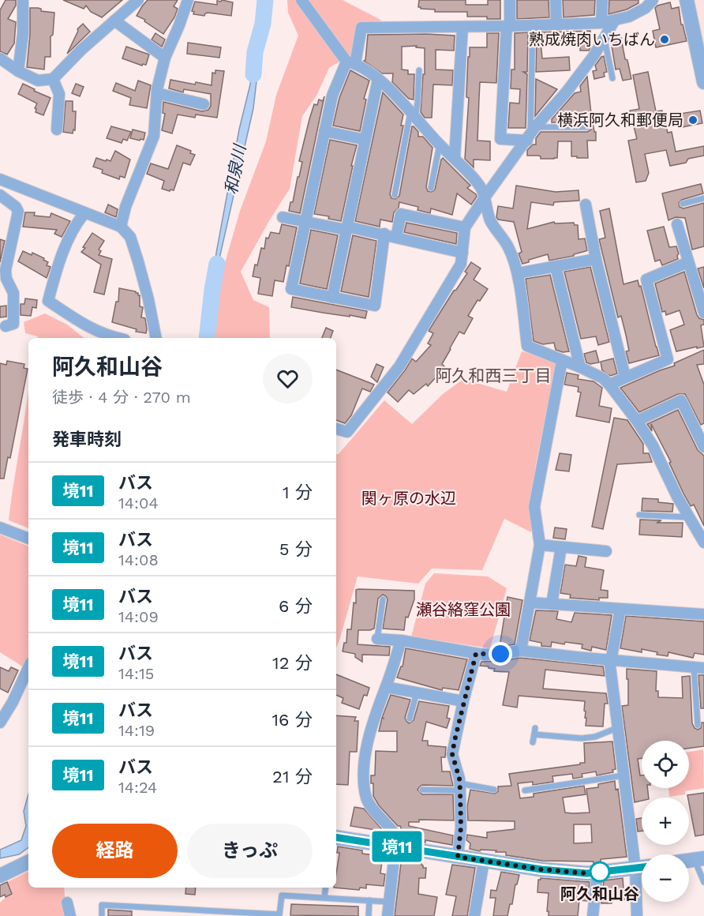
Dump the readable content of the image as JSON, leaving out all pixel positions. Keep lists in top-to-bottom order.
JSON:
{
  "districts": ["阿久和西三丁目"],
  "water": ["和泉川"],
  "parks": ["関ヶ原の水辺", "瀬谷絡窪公園"],
  "places": ["熟成焼肉いちばん", "横浜阿久和郵便局", "阿久和山谷"],
  "lines": ["bus line 境11"],
  "page": {
    "on_map": "境11",
    "heading": [
      ["阿久和山谷", "徒歩 · 4 分 · 270 m"],
      "発車時刻"
    ],
    "list": [
      {
        "mark": "境11",
        "name": "バス",
        "note": "14:04",
        "value": "1 分"
      },
      {
        "mark": "境11",
        "name": "バス",
        "note": "14:08",
        "value": "5 分"
      },
      {
        "mark": "境11",
        "name": "バス",
        "note": "14:09",
        "value": "6 分"
      },
      {
        "mark": "境11",
        "name": "バス",
        "note": "14:15",
        "value": "12 分"
      },
      {
        "mark": "境11",
        "name": "バス",
        "note": "14:19",
        "value": "16 分"
      },
      {
        "mark": "境11",
        "name": "バス",
        "note": "14:24",
        "value": "21 分"
      }
    ],
    "map_buttons": ["+", "−"],
    "buttons": ["経路", "きっぷ"]
  }
}
